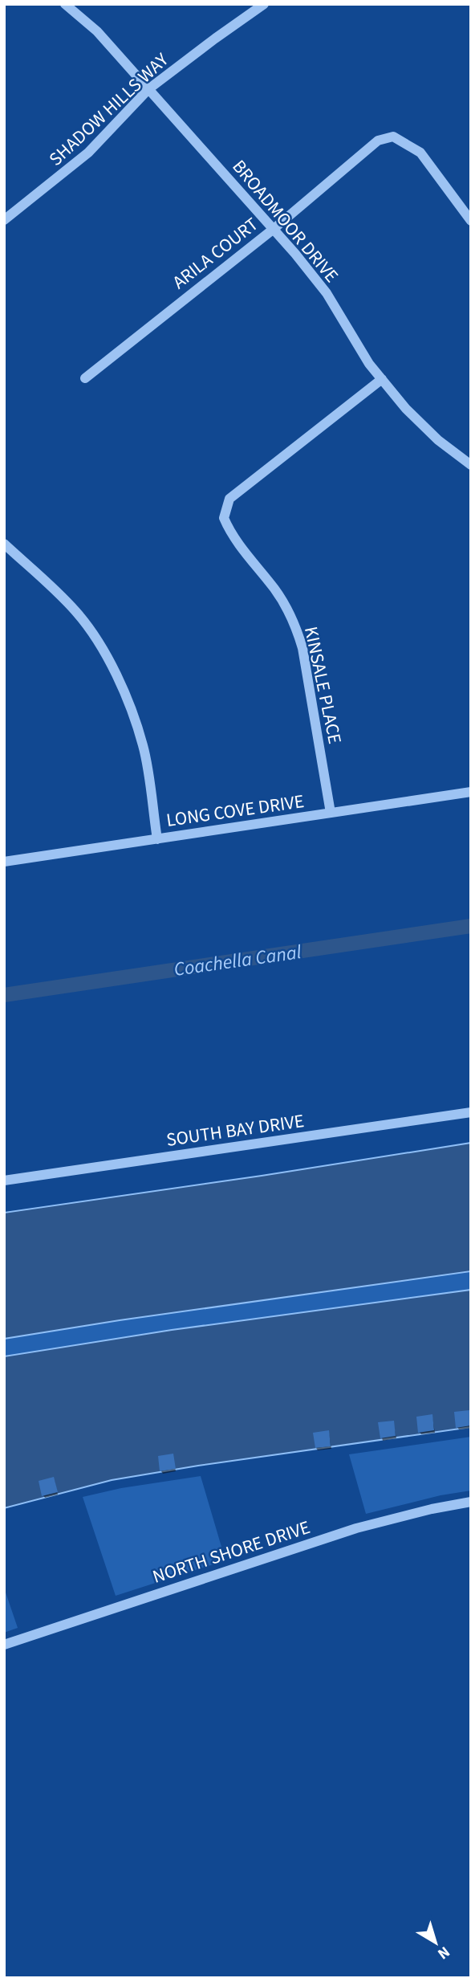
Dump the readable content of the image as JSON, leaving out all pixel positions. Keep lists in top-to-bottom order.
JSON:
{
  "streets": {
    "street": [
      "SHADOW HILLS WAY",
      "BROADMOOR DRIVE",
      "ARILA COURT",
      "KINSALE PLACE",
      "LONG COVE DRIVE",
      "SOUTH BAY DRIVE",
      "NORTH SHORE DRIVE"
    ]
  },
  "crossings": [
    ["SHADOW HILLS WAY", "BROADMOOR DRIVE"],
    ["BROADMOOR DRIVE", "ARILA COURT"],
    ["BROADMOOR DRIVE", "KINSALE PLACE"],
    ["KINSALE PLACE", "LONG COVE DRIVE"]
  ],
  "water": ["Coachella Canal"],
  "north": "bottom right"
}
